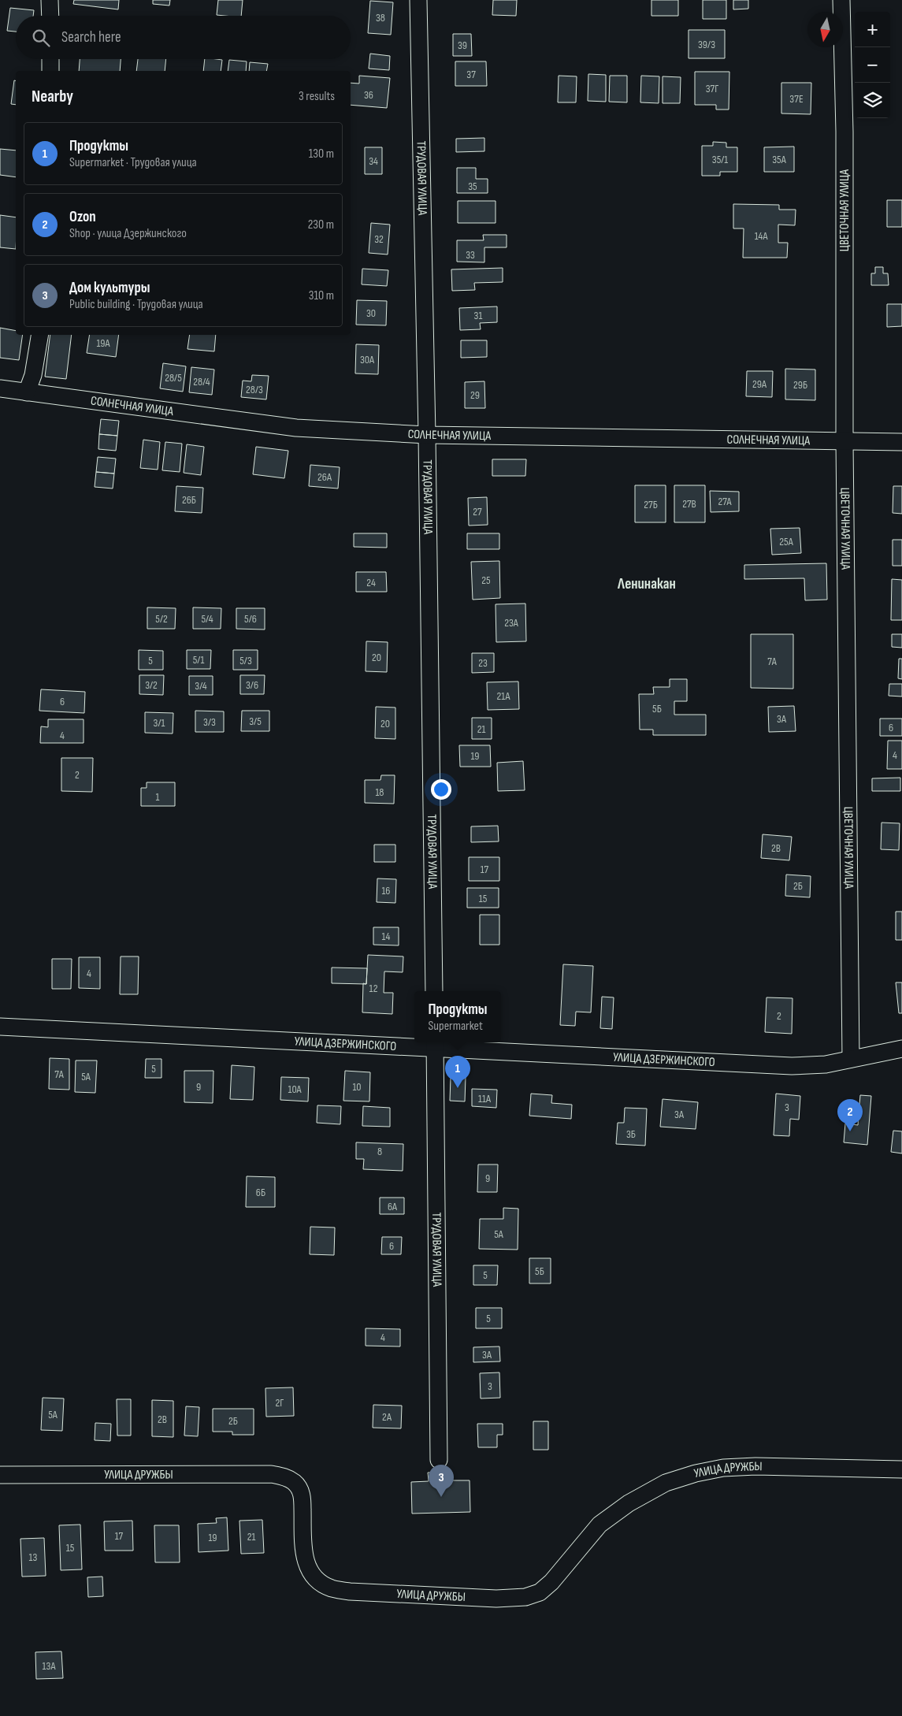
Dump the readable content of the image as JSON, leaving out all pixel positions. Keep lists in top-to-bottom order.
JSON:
{
  "streets": {
    "street": [
      "ТРУДОВАЯ УЛИЦА",
      "ЦВЕТОЧНАЯ УЛИЦА",
      "СОЛНЕЧНАЯ УЛИЦА",
      "УЛИЦА ДЗЕРЖИНСКОГО",
      "УЛИЦА ДРУЖБЫ"
    ]
  },
  "crossings": [
    ["ТРУДОВАЯ УЛИЦА", "СОЛНЕЧНАЯ УЛИЦА"],
    ["ТРУДОВАЯ УЛИЦА", "УЛИЦА ДЗЕРЖИНСКОГО"],
    ["ЦВЕТОЧНАЯ УЛИЦА", "СОЛНЕЧНАЯ УЛИЦА"],
    ["ЦВЕТОЧНАЯ УЛИЦА", "УЛИЦА ДЗЕРЖИНСКОГО"]
  ],
  "districts": ["Ленинакан"],
  "house_numbers": [
    "38",
    "39/3",
    "39",
    "37",
    "37Г",
    "36",
    "37Е",
    "35/1",
    "35А",
    "34",
    "35",
    "14А",
    "32",
    "33",
    "30",
    "31",
    "19А",
    "30А",
    "28/5",
    "28/4",
    "29А",
    "29Б",
    "28/3",
    "29",
    "26А",
    "26Б",
    "27А",
    "27В",
    "27Б",
    "27",
    "25А",
    "25",
    "24",
    "5/2",
    "5/4",
    "5/6",
    "23А",
    "20",
    "5/1",
    "5",
    "5/3",
    "7А",
    "23",
    "3/2",
    "3/6",
    "3/4",
    "21А",
    "6",
    "5Б",
    "3А",
    "3/5",
    "3/3",
    "3/1",
    "20",
    "6",
    "21",
    "4",
    "4",
    "19",
    "2",
    "18",
    "1",
    "2В",
    "17",
    "2Б",
    "16",
    "15",
    "14",
    "4",
    "12",
    "2",
    "5",
    "7А",
    "5А",
    "9",
    "10",
    "10А",
    "11А",
    "3",
    "3А",
    "3Б",
    "8",
    "9",
    "6Б",
    "6А",
    "5А",
    "6",
    "5Б",
    "5",
    "5",
    "4",
    "3А",
    "3",
    "2Г",
    "5А",
    "2А",
    "2В",
    "2Б",
    "17",
    "21",
    "19",
    "15",
    "13",
    "13А"
  ],
  "north": "bottom",
  "page": {
    "map_buttons": ["+", "−"],
    "search": "Search here",
    "heading": ["Nearby", "3 results"],
    "list": [
      {
        "mark": "1",
        "name": "Продукты",
        "note": "Supermarket · Трудовая улица",
        "value": "130 m"
      },
      {
        "mark": "2",
        "name": "Ozon",
        "note": "Shop · улица Дзержинского",
        "value": "230 m"
      },
      {
        "mark": "3",
        "name": "Дом культуры",
        "note": "Public building · Трудовая улица",
        "value": "310 m"
      }
    ],
    "popup": ["Продукты", "Supermarket"],
    "pins": ["1", "2", "3"]
  }
}
